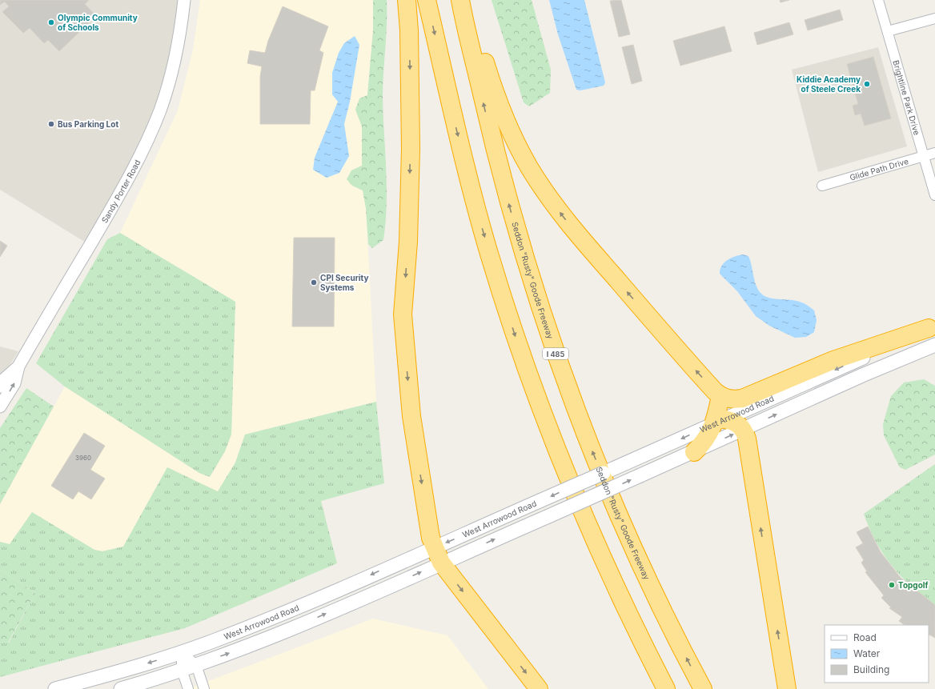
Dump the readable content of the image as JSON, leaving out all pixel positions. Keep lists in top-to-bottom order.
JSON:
{
  "streets": {
    "highway": ["Seddon \"Rusty\" Goode Freeway", "I 485"],
    "main road": ["West Arrowood Road"],
    "street": ["Brightline Park Drive", "Glide Path Drive", "Sandy Porter Road"]
  },
  "crossings": [
    ["Brightline Park Drive", "Glide Path Drive"]
  ],
  "places": [
    "Olympic Community of Schools",
    "Kiddie Academy of Steele Creek",
    "Bus Parking Lot",
    "CPI Security Systems",
    "Topgolf"
  ],
  "house_numbers": ["3960"],
  "legend": ["Road", "Water", "Building"]
}
